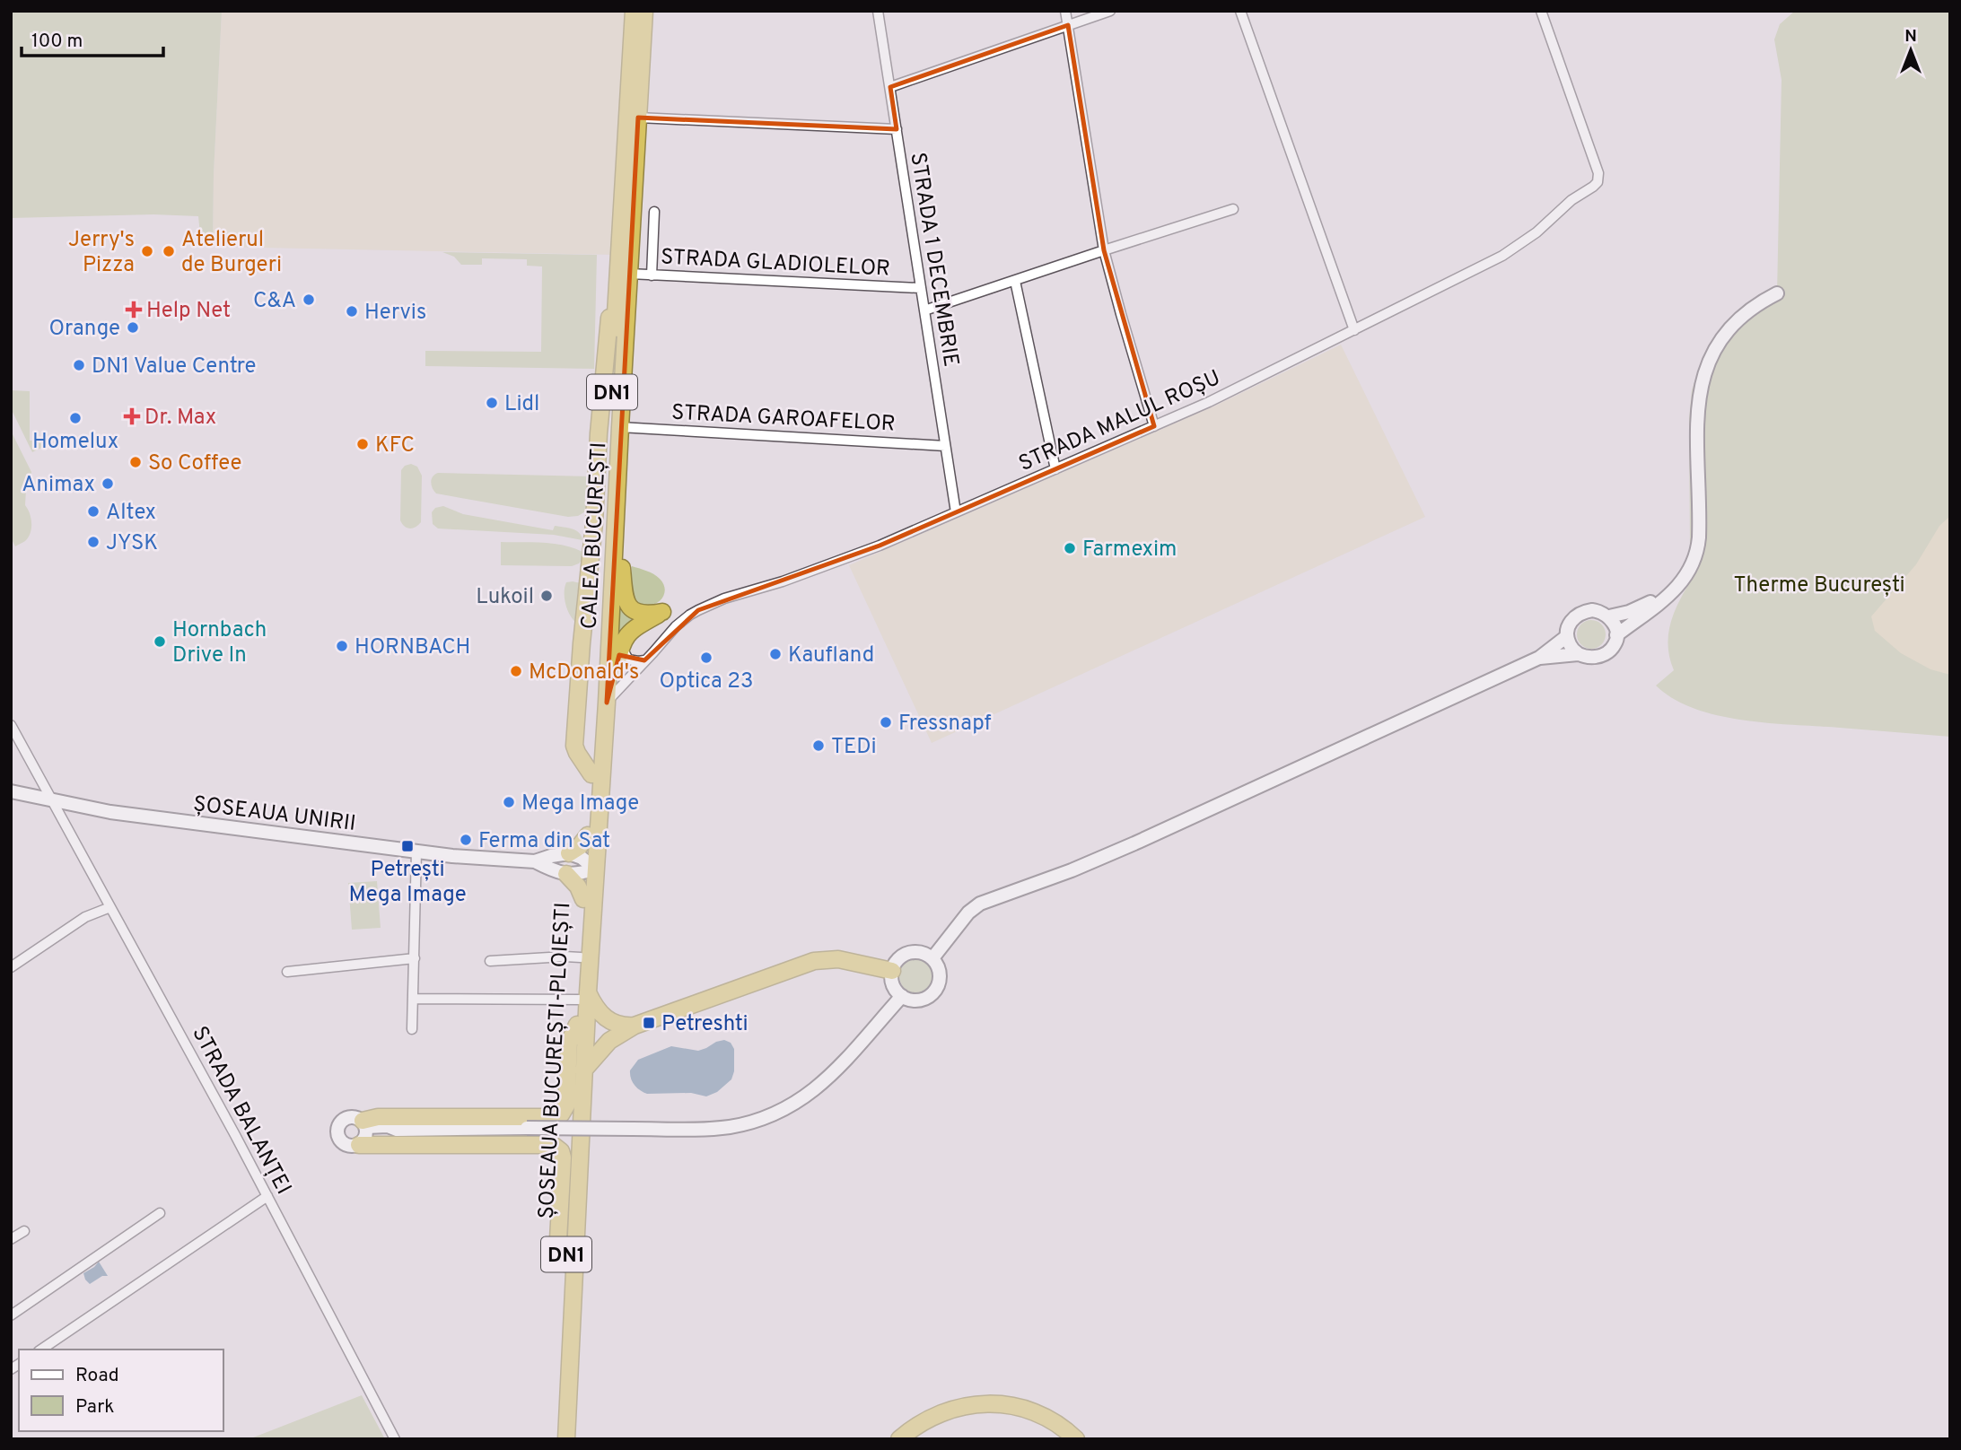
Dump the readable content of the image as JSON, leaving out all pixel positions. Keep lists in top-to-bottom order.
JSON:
{
  "streets": {
    "highway": ["DN1", "CALEA BUCUREȘTI", "ȘOSEAUA BUCUREȘTI-PLOIEȘTI"],
    "street": [
      "STRADA 1 DECEMBRIE",
      "STRADA GLADIOLELOR",
      "STRADA GAROAFELOR",
      "STRADA MALUL ROȘU",
      "ȘOSEAUA UNIRII",
      "STRADA BALANȚEI"
    ]
  },
  "crossings": [
    ["STRADA 1 DECEMBRIE", "STRADA GLADIOLELOR"],
    ["STRADA 1 DECEMBRIE", "STRADA GAROAFELOR"],
    ["STRADA 1 DECEMBRIE", "STRADA MALUL ROȘU"],
    ["STRADA GLADIOLELOR", "DN1"],
    ["STRADA GLADIOLELOR", "CALEA BUCUREȘTI"],
    ["DN1", "CALEA BUCUREȘTI"],
    ["DN1", "ȘOSEAUA BUCUREȘTI-PLOIEȘTI"],
    ["STRADA GAROAFELOR", "CALEA BUCUREȘTI"],
    ["STRADA MALUL ROȘU", "CALEA BUCUREȘTI"],
    ["CALEA BUCUREȘTI", "ȘOSEAUA BUCUREȘTI-PLOIEȘTI"],
    ["ȘOSEAUA UNIRII", "STRADA BALANȚEI"]
  ],
  "parks": ["Therme București"],
  "places": {
    "other": [
      "Jerry's Pizza",
      "Atelierul de Burgeri",
      "C&A",
      "Hervis",
      "Orange",
      "DN1 Value Centre",
      "Lidl",
      "Homelux",
      "KFC",
      "So Coffee",
      "Animax",
      "Altex",
      "JYSK",
      "Farmexim",
      "Lukoil",
      "Hornbach Drive In",
      "HORNBACH",
      "Kaufland",
      "Optica 23",
      "McDonald's",
      "Fressnapf",
      "TEDi",
      "Mega Image",
      "Ferma din Sat"
    ],
    "health": ["Help Net", "Dr. Max"],
    "transit": ["Petrești Mega Image", "Petreshti"]
  },
  "legend": ["Road", "Park"],
  "scale_bar": "100 m",
  "north": "top"
}
